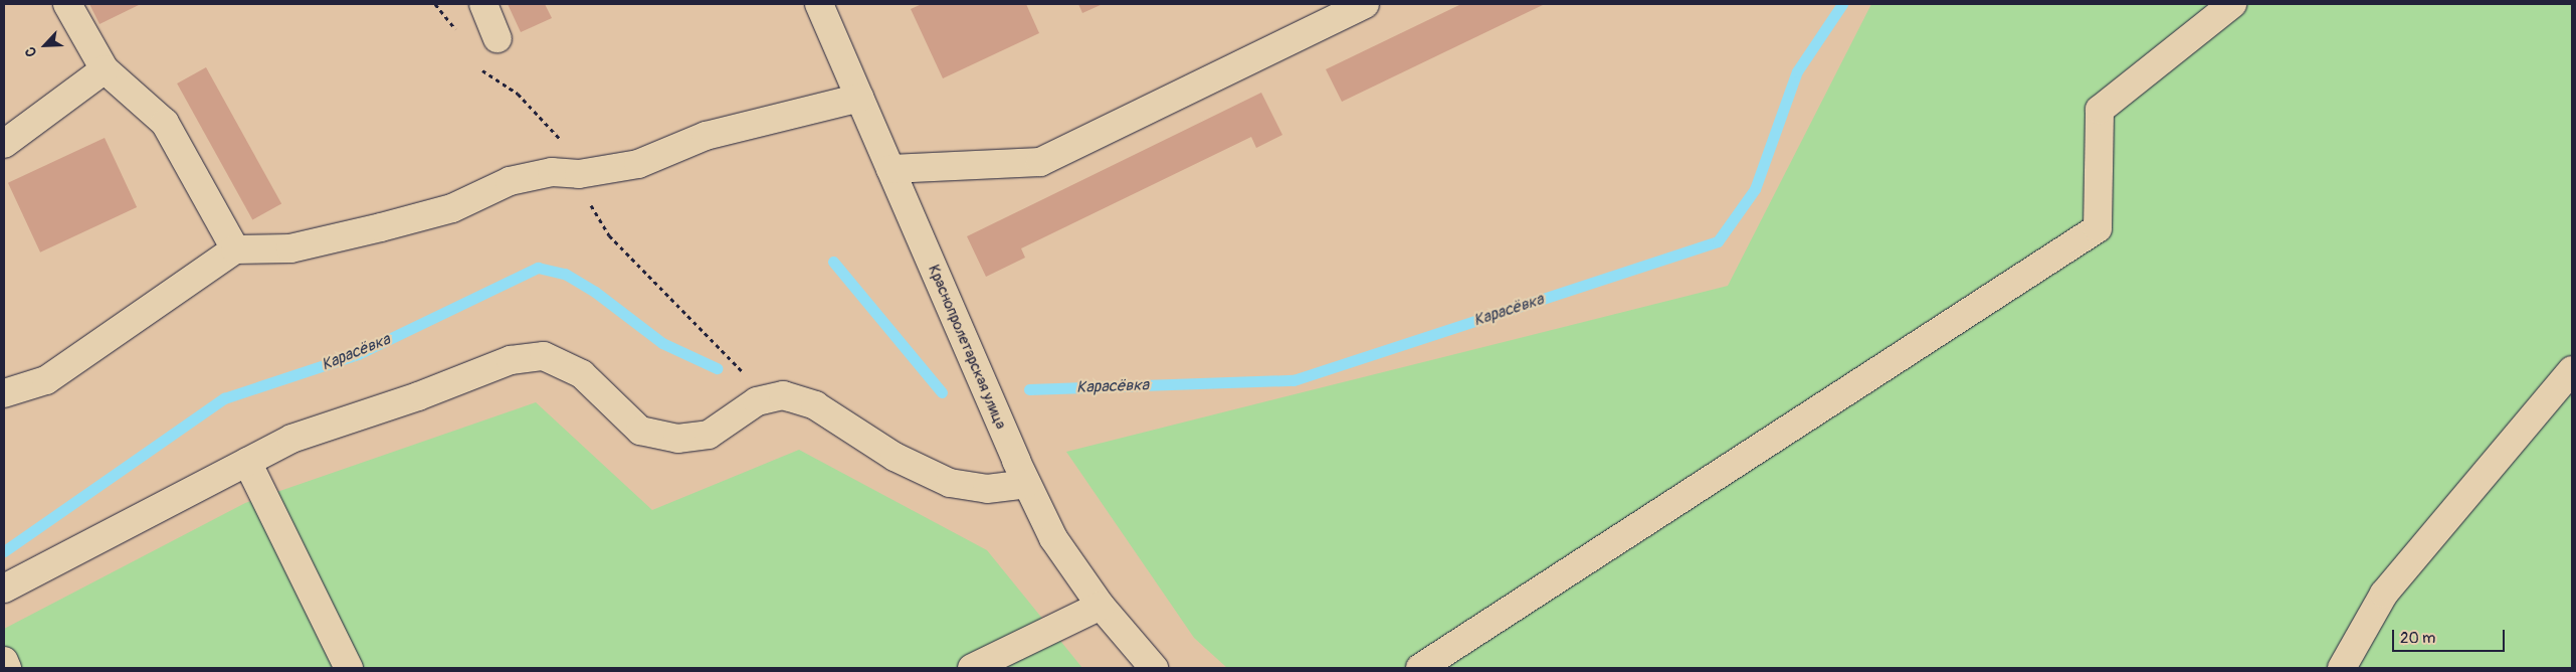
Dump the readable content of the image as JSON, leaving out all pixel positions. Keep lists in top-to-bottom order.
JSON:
{
  "streets": {
    "street": ["Краснопролетарская улица"]
  },
  "water": ["Карасёвка"],
  "scale_bar": "20 m",
  "north": "bottom left"
}
